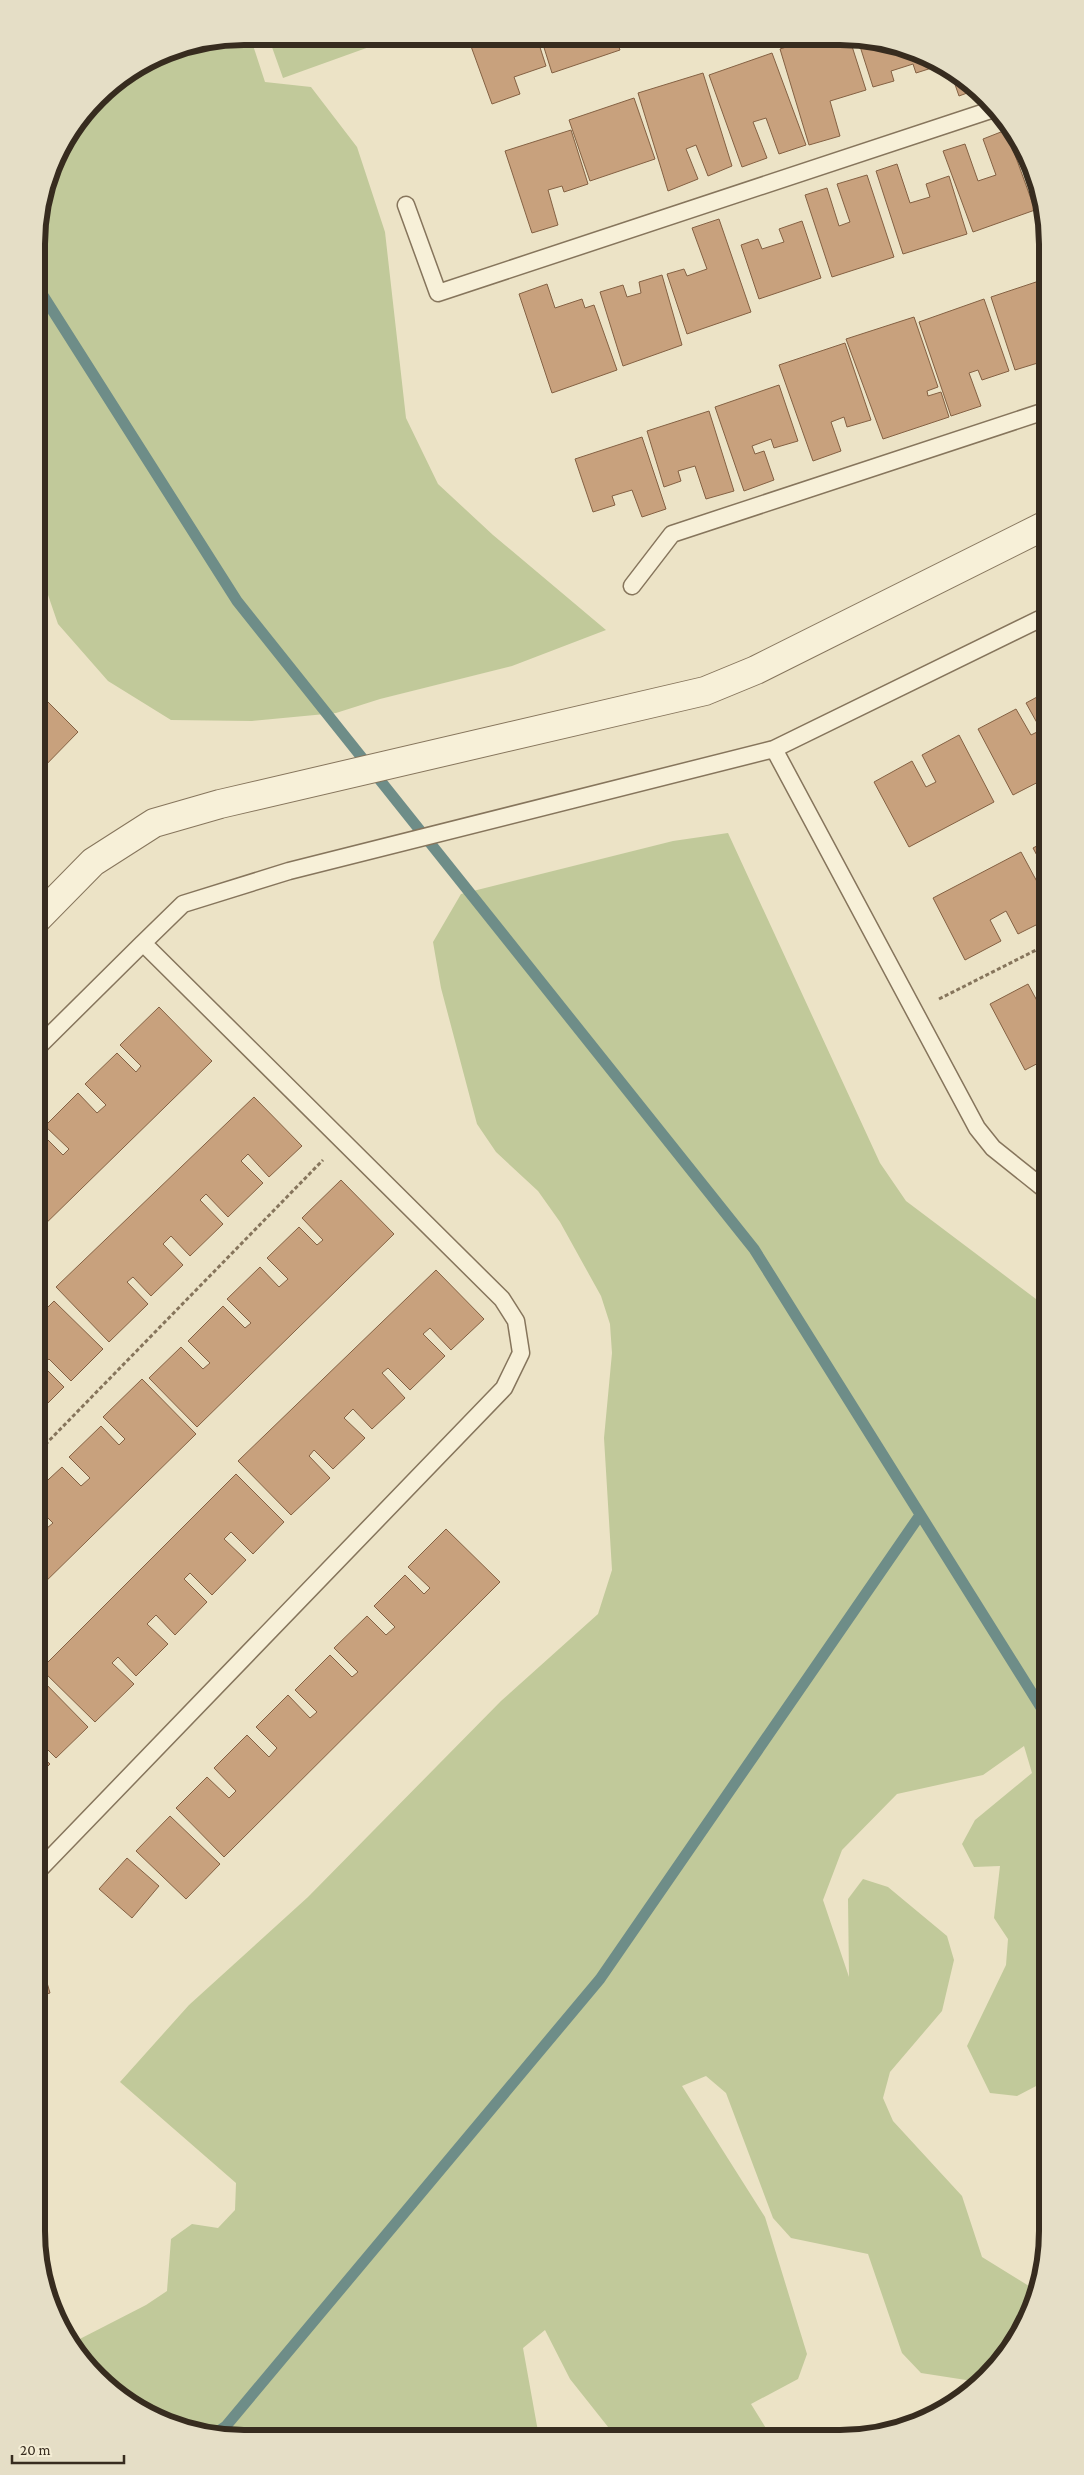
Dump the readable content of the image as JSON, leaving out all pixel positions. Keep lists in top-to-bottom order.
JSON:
{
  "scale_bar": "20 m"
}
